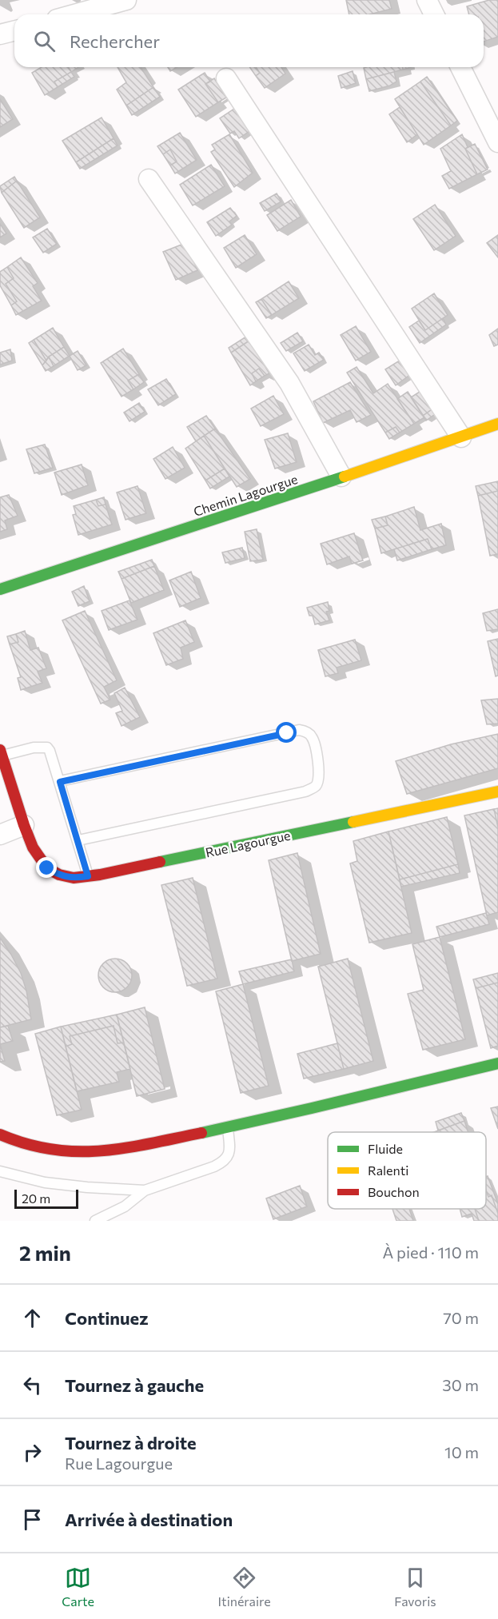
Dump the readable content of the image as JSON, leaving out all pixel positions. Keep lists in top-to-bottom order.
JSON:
{
  "streets": {
    "street": ["Chemin Lagourgue", "Rue Lagourgue"]
  },
  "legend": ["Fluide", "Ralenti", "Bouchon"],
  "scale_bar": "20 m",
  "page": {
    "search": "Rechercher",
    "scale": "20 m",
    "heading": ["2 min", "À pied · 110 m"],
    "list": [
      ["Continuez", "70 m"],
      ["Tournez à gauche", "30 m"],
      ["Tournez à droite", "Rue Lagourgue", "10 m"],
      "Arrivée à destination"
    ],
    "nav": ["Carte", "Itinéraire", "Favoris"]
  }
}
